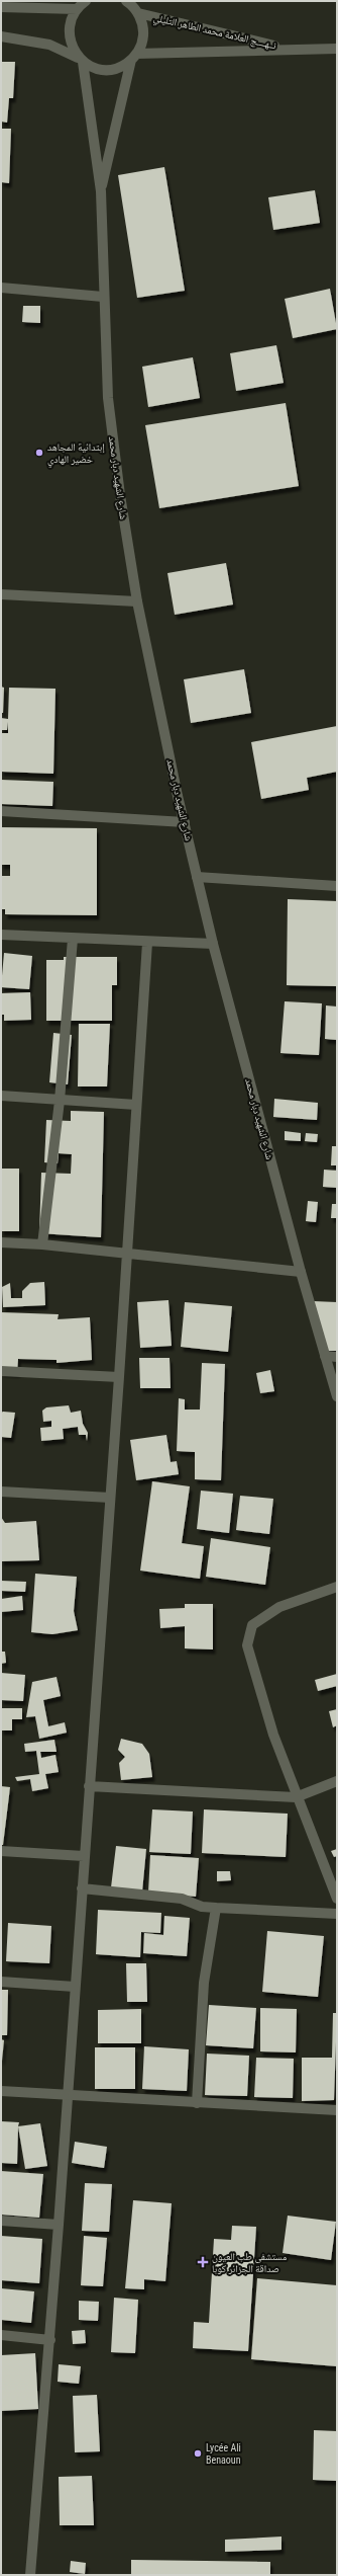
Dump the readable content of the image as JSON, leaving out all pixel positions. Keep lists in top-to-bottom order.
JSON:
{
  "streets": {
    "street": ["نــهــــج العلامة محمد الطاهر التليلي", "شارع الشهيد دبار محمد"]
  },
  "places": {
    "other": ["إبتدائية المجاهد خضير الهادي", "Lycée Ali Benaoun"],
    "health": ["مستشفى طب العيون صداقة الجزائر كوبا"]
  }
}
